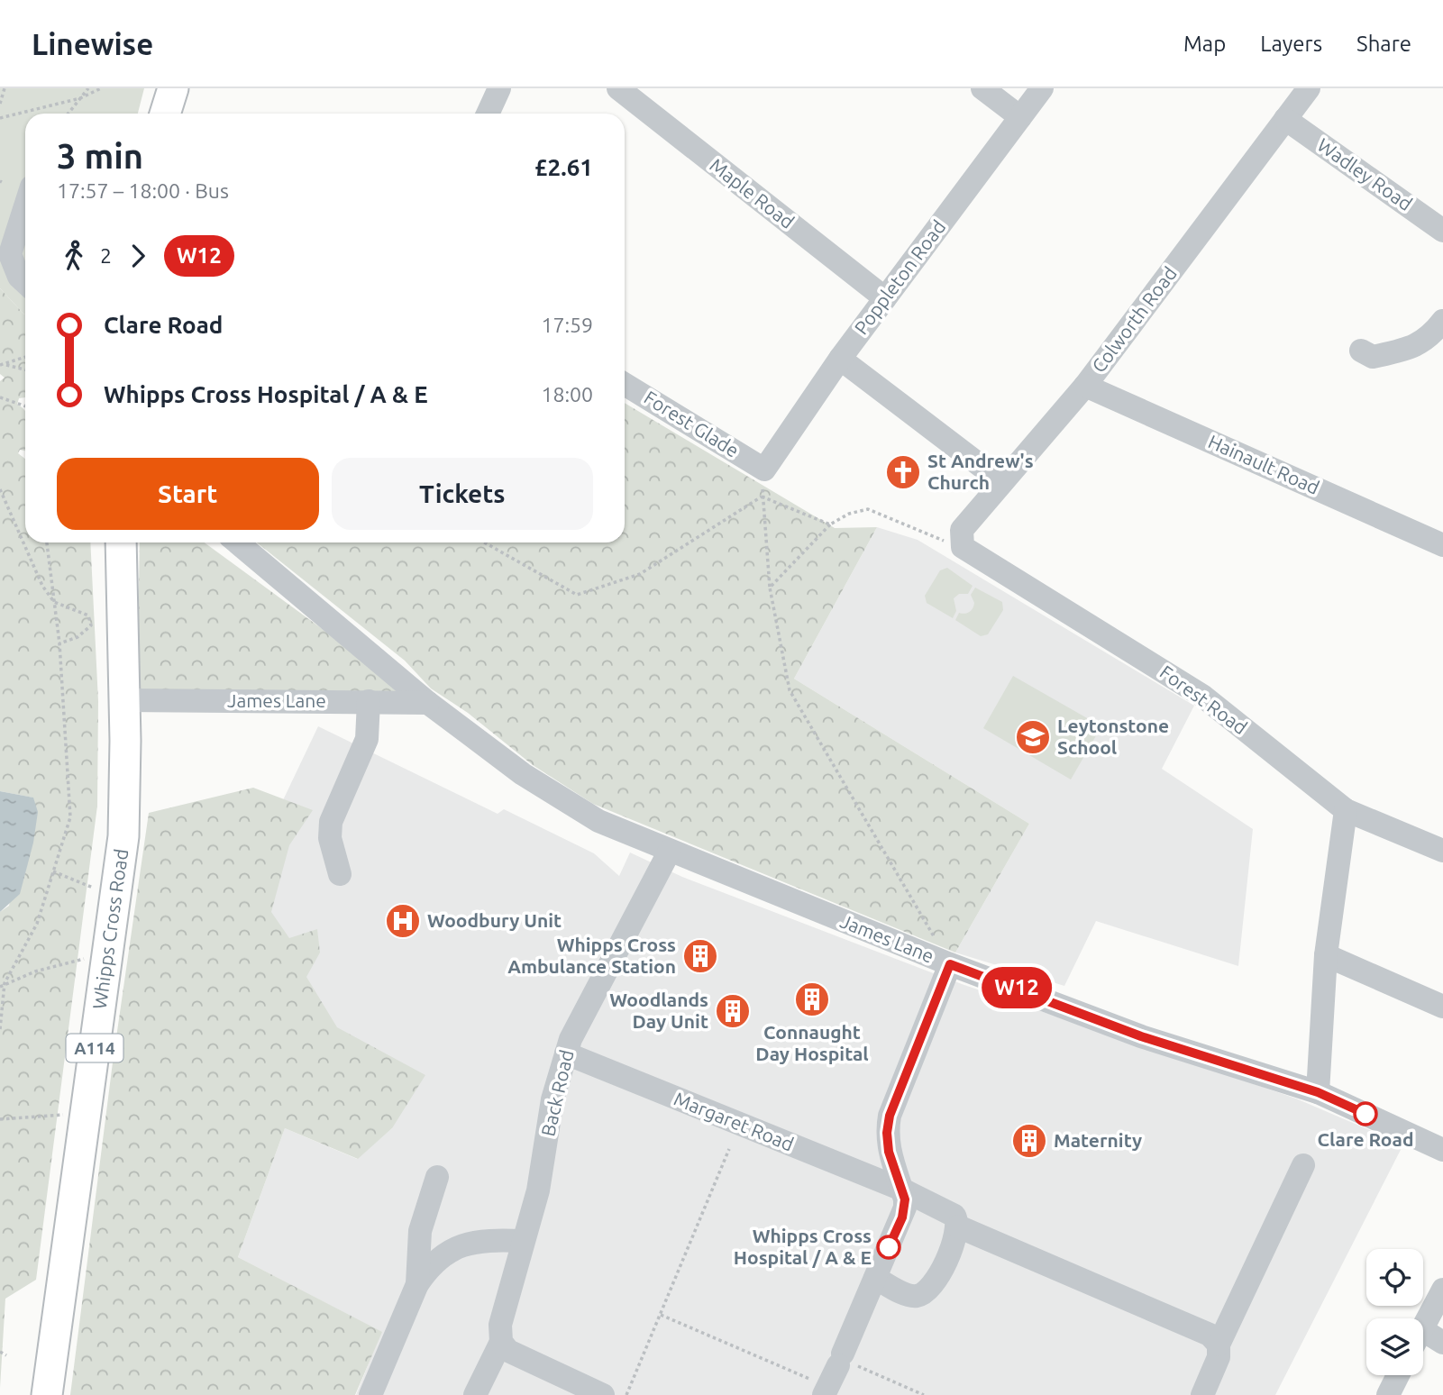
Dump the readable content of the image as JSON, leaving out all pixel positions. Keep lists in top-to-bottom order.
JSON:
{
  "streets": {
    "main road": ["Whipps Cross Road", "A114"],
    "street": [
      "Wadley Road",
      "Maple Road",
      "Poppleton Road",
      "Colworth Road",
      "Forest Glade",
      "Hainault Road",
      "Forest Road",
      "James Lane",
      "Back Road",
      "Margaret Road"
    ]
  },
  "crossings": [
    ["Wadley Road", "Colworth Road"],
    ["Maple Road", "Poppleton Road"],
    ["Poppleton Road", "Forest Glade"],
    ["Colworth Road", "Hainault Road"],
    ["Colworth Road", "Forest Road"],
    ["James Lane", "Whipps Cross Road"],
    ["James Lane", "Back Road"],
    ["Back Road", "Margaret Road"]
  ],
  "places": {
    "church": ["St Andrew's Church"],
    "school or university": ["Leytonstone School"],
    "hospital": ["Woodbury Unit"],
    "building": [
      "Whipps Cross Ambulance Station",
      "Connaught Day Hospital",
      "Woodlands Day Unit",
      "Maternity"
    ],
    "other": ["Clare Road", "Whipps Cross Hospital / A & E"]
  },
  "lines": ["bus line W12"],
  "page": {
    "header": "Linewise",
    "nav": ["Map", "Layers", "Share"],
    "on_map": "W12",
    "heading": ["3 min", "17:57 – 18:00 · Bus", "£2.61"],
    "legs": ["2", "W12"],
    "list": [
      {
        "name": "Clare Road",
        "value": "17:59"
      },
      {
        "name": "Whipps Cross Hospital / A & E",
        "value": "18:00"
      }
    ],
    "buttons": ["Start", "Tickets"]
  }
}
